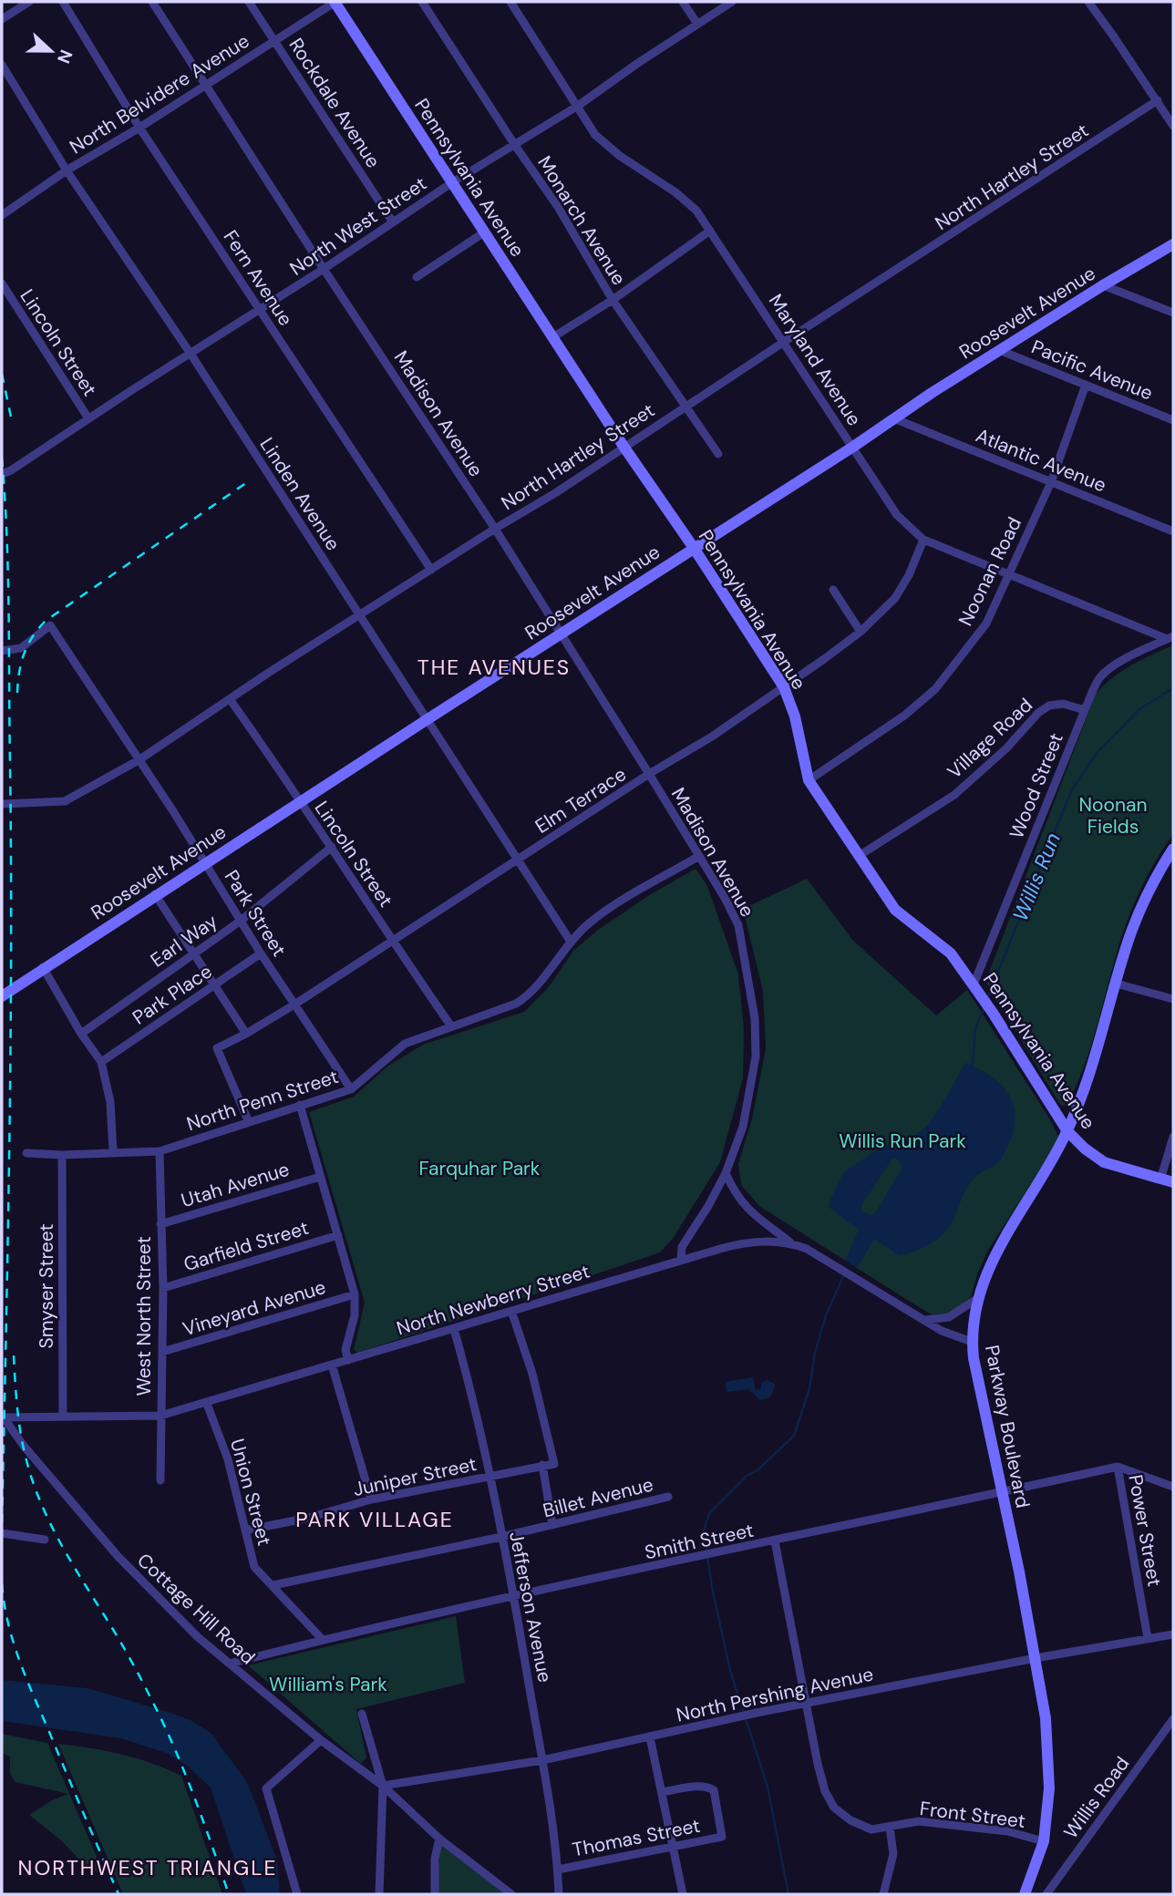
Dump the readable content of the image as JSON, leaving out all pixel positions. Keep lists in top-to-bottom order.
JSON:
{
  "streets": {
    "street": [
      "North Belvidere Avenue",
      "Rockdale Avenue",
      "North Hartley Street",
      "Pennsylvania Avenue",
      "Monarch Avenue",
      "North West Street",
      "Fern Avenue",
      "Roosevelt Avenue",
      "Lincoln Street",
      "Maryland Avenue",
      "Pacific Avenue",
      "Madison Avenue",
      "Atlantic Avenue",
      "Linden Avenue",
      "Noonan Road",
      "Village Road",
      "Wood Street",
      "Elm Terrace",
      "Park Street",
      "Earl Way",
      "Park Place",
      "North Penn Street",
      "Utah Avenue",
      "Garfield Street",
      "Smyser Street",
      "North Newberry Street",
      "Vineyard Avenue",
      "West North Street",
      "Parkway Boulevard",
      "Juniper Street",
      "Union Street",
      "Billet Avenue",
      "Power Street",
      "Smith Street",
      "Jefferson Avenue",
      "Cottage Hill Road",
      "North Pershing Avenue",
      "Willis Road",
      "Front Street",
      "Thomas Street"
    ]
  },
  "crossings": [
    ["North Belvidere Avenue", "Rockdale Avenue"],
    ["North Belvidere Avenue", "Pennsylvania Avenue"],
    ["North Belvidere Avenue", "Fern Avenue"],
    ["North Belvidere Avenue", "Madison Avenue"],
    ["North Belvidere Avenue", "Linden Avenue"],
    ["Rockdale Avenue", "North West Street"],
    ["North Hartley Street", "Pennsylvania Avenue"],
    ["North Hartley Street", "Monarch Avenue"],
    ["North Hartley Street", "Fern Avenue"],
    ["North Hartley Street", "Lincoln Street"],
    ["North Hartley Street", "Maryland Avenue"],
    ["North Hartley Street", "Madison Avenue"],
    ["North Hartley Street", "Linden Avenue"],
    ["North Hartley Street", "Park Street"],
    ["Pennsylvania Avenue", "North West Street"],
    ["Pennsylvania Avenue", "Roosevelt Avenue"],
    ["Pennsylvania Avenue", "Noonan Road"],
    ["Pennsylvania Avenue", "Village Road"],
    ["Pennsylvania Avenue", "Wood Street"],
    ["Pennsylvania Avenue", "Elm Terrace"],
    ["Pennsylvania Avenue", "Parkway Boulevard"],
    ["Monarch Avenue", "North West Street"],
    ["North West Street", "Fern Avenue"],
    ["North West Street", "Lincoln Street"],
    ["North West Street", "Maryland Avenue"],
    ["North West Street", "Madison Avenue"],
    ["North West Street", "Linden Avenue"],
    ["Roosevelt Avenue", "Lincoln Street"],
    ["Roosevelt Avenue", "Maryland Avenue"],
    ["Roosevelt Avenue", "Pacific Avenue"],
    ["Roosevelt Avenue", "Madison Avenue"],
    ["Roosevelt Avenue", "Atlantic Avenue"],
    ["Roosevelt Avenue", "Linden Avenue"],
    ["Roosevelt Avenue", "Park Street"],
    ["Lincoln Street", "Elm Terrace"],
    ["Lincoln Street", "Earl Way"],
    ["Lincoln Street", "North Penn Street"],
    ["Maryland Avenue", "Noonan Road"],
    ["Maryland Avenue", "Wood Street"],
    ["Maryland Avenue", "Elm Terrace"],
    ["Pacific Avenue", "Noonan Road"],
    ["Madison Avenue", "Elm Terrace"],
    ["Madison Avenue", "North Penn Street"],
    ["Madison Avenue", "North Newberry Street"],
    ["Atlantic Avenue", "Noonan Road"],
    ["Linden Avenue", "Elm Terrace"],
    ["Linden Avenue", "North Penn Street"],
    ["Village Road", "Wood Street"],
    ["Elm Terrace", "Park Street"],
    ["Elm Terrace", "North Penn Street"],
    ["Park Street", "Earl Way"],
    ["Park Street", "Park Place"],
    ["Park Street", "North Penn Street"],
    ["North Penn Street", "Smyser Street"],
    ["North Penn Street", "West North Street"],
    ["Utah Avenue", "West North Street"],
    ["Garfield Street", "West North Street"],
    ["Smyser Street", "North Newberry Street"],
    ["North Newberry Street", "West North Street"],
    ["North Newberry Street", "Parkway Boulevard"],
    ["North Newberry Street", "Juniper Street"],
    ["North Newberry Street", "Union Street"],
    ["North Newberry Street", "Jefferson Avenue"],
    ["North Newberry Street", "Cottage Hill Road"],
    ["Vineyard Avenue", "West North Street"],
    ["Parkway Boulevard", "Smith Street"],
    ["Parkway Boulevard", "North Pershing Avenue"],
    ["Parkway Boulevard", "Front Street"],
    ["Juniper Street", "Union Street"],
    ["Juniper Street", "Jefferson Avenue"],
    ["Union Street", "Billet Avenue"],
    ["Union Street", "Smith Street"],
    ["Billet Avenue", "Jefferson Avenue"],
    ["Power Street", "Smith Street"],
    ["Power Street", "North Pershing Avenue"],
    ["Smith Street", "Jefferson Avenue"],
    ["Smith Street", "Cottage Hill Road"],
    ["Smith Street", "Front Street"],
    ["Jefferson Avenue", "North Pershing Avenue"],
    ["Jefferson Avenue", "Thomas Street"],
    ["Cottage Hill Road", "North Pershing Avenue"],
    ["North Pershing Avenue", "Front Street"]
  ],
  "districts": ["THE AVENUES", "PARK VILLAGE", "NORTHWEST TRIANGLE"],
  "water": ["Willis Run"],
  "parks": [
    "Noonan Fields",
    "Willis Run Park",
    "Farquhar Park",
    "William's Park"
  ],
  "north": "right"
}
